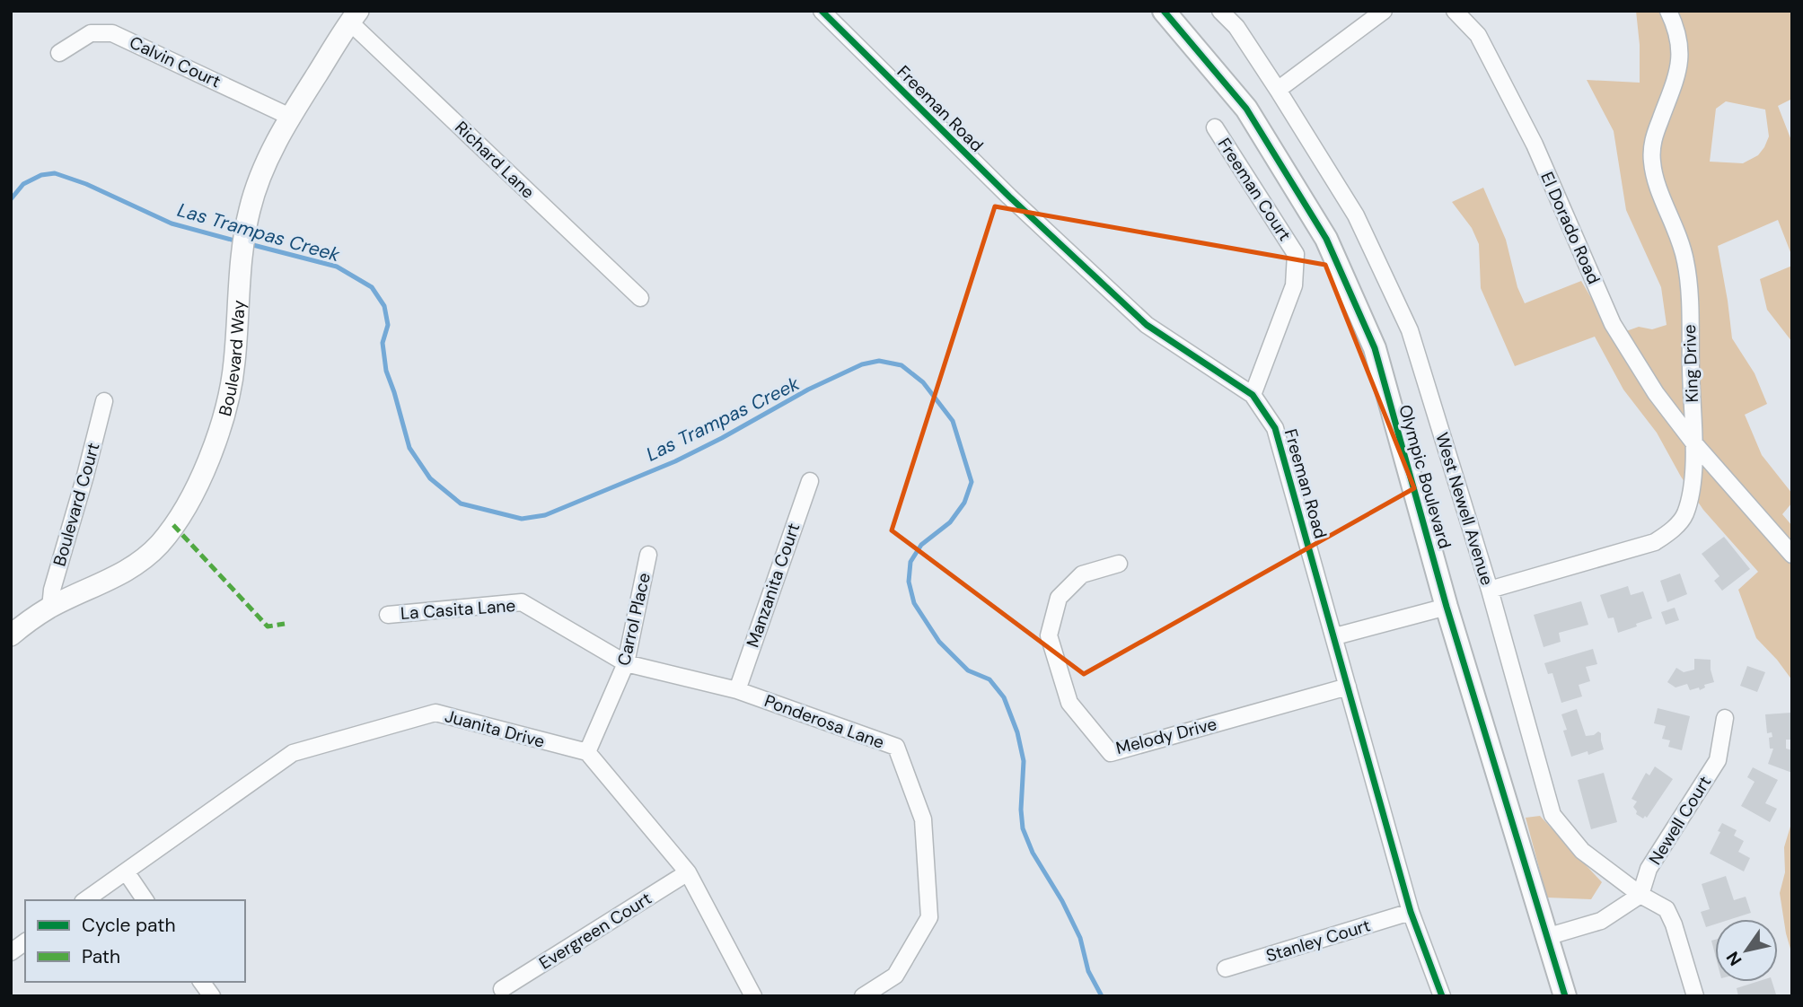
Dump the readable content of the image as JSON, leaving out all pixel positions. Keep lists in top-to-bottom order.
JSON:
{
  "streets": {
    "main road": ["Olympic Boulevard"],
    "street": [
      "Calvin Court",
      "Freeman Road",
      "Richard Lane",
      "Freeman Court",
      "El Dorado Road",
      "Boulevard Way",
      "King Drive",
      "Boulevard Court",
      "West Newell Avenue",
      "Manzanita Court",
      "La Casita Lane",
      "Carrol Place",
      "Ponderosa Lane",
      "Juanita Drive",
      "Melody Drive",
      "Newell Court",
      "Evergreen Court",
      "Stanley Court"
    ]
  },
  "crossings": [
    ["Calvin Court", "Boulevard Way"],
    ["Freeman Road", "Freeman Court"],
    ["Freeman Road", "Melody Drive"],
    ["Freeman Road", "Stanley Court"],
    ["Richard Lane", "Boulevard Way"],
    ["El Dorado Road", "King Drive"],
    ["Boulevard Way", "Boulevard Court"],
    ["King Drive", "West Newell Avenue"],
    ["West Newell Avenue", "Newell Court"],
    ["Manzanita Court", "Ponderosa Lane"],
    ["La Casita Lane", "Carrol Place"],
    ["La Casita Lane", "Ponderosa Lane"],
    ["Carrol Place", "Ponderosa Lane"],
    ["Carrol Place", "Juanita Drive"]
  ],
  "water": ["Las Trampas Creek"],
  "legend": ["Cycle path", "Path"],
  "north": "bottom left"
}
